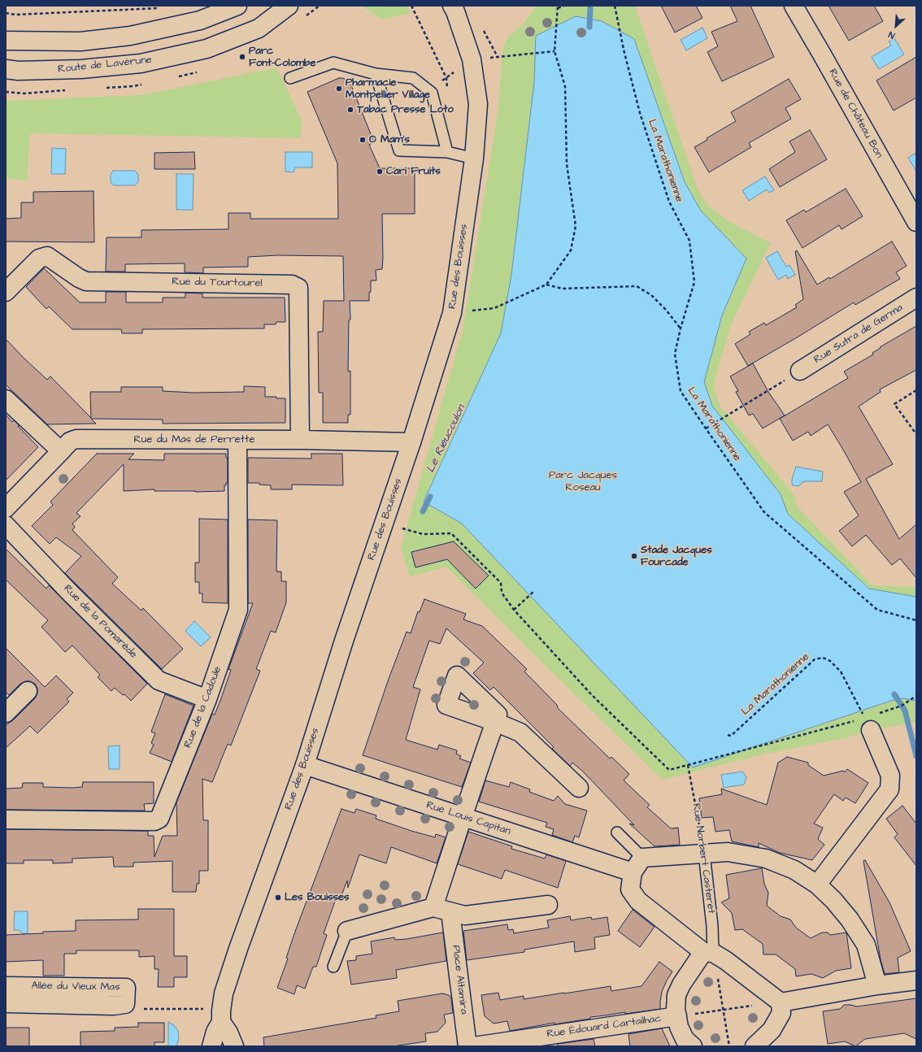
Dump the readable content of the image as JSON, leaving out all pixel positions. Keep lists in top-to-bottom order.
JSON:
{
  "streets": {
    "street": [
      "Route de Lavérune",
      "Rue de Château Bon",
      "Rue des Bouisses",
      "Rue du Tourtourel",
      "Rue Sutra de Germa",
      "Rue du Mas de Perrette",
      "Rue de la Pomarède",
      "Rue de la Cadoule",
      "Rue Louis Capitan",
      "Place Altamira",
      "Allée du Vieux Mas",
      "Rue Édouard Cartailhac"
    ],
    "lane": ["Rue Norbert Casteret"],
    "path": ["La Marathonienne"]
  },
  "crossings": [
    ["Rue des Bouisses", "Rue du Mas de Perrette"],
    ["Rue des Bouisses", "Rue Louis Capitan"],
    ["Rue du Tourtourel", "Rue du Mas de Perrette"],
    ["Rue du Mas de Perrette", "Rue de la Cadoule"],
    ["Rue de la Pomarède", "Rue de la Cadoule"]
  ],
  "water": ["Le Rieucoulon"],
  "parks": ["Parc Jacques Roseau"],
  "places": [
    "Parc Font-Colombe",
    "Pharmacie Montpellier Village",
    "Tabac Presse Loto",
    "O Mam's",
    "Cari Fruits",
    "Stade Jacques Fourcade",
    "Les Bouisses"
  ],
  "north": "bottom left"
}
